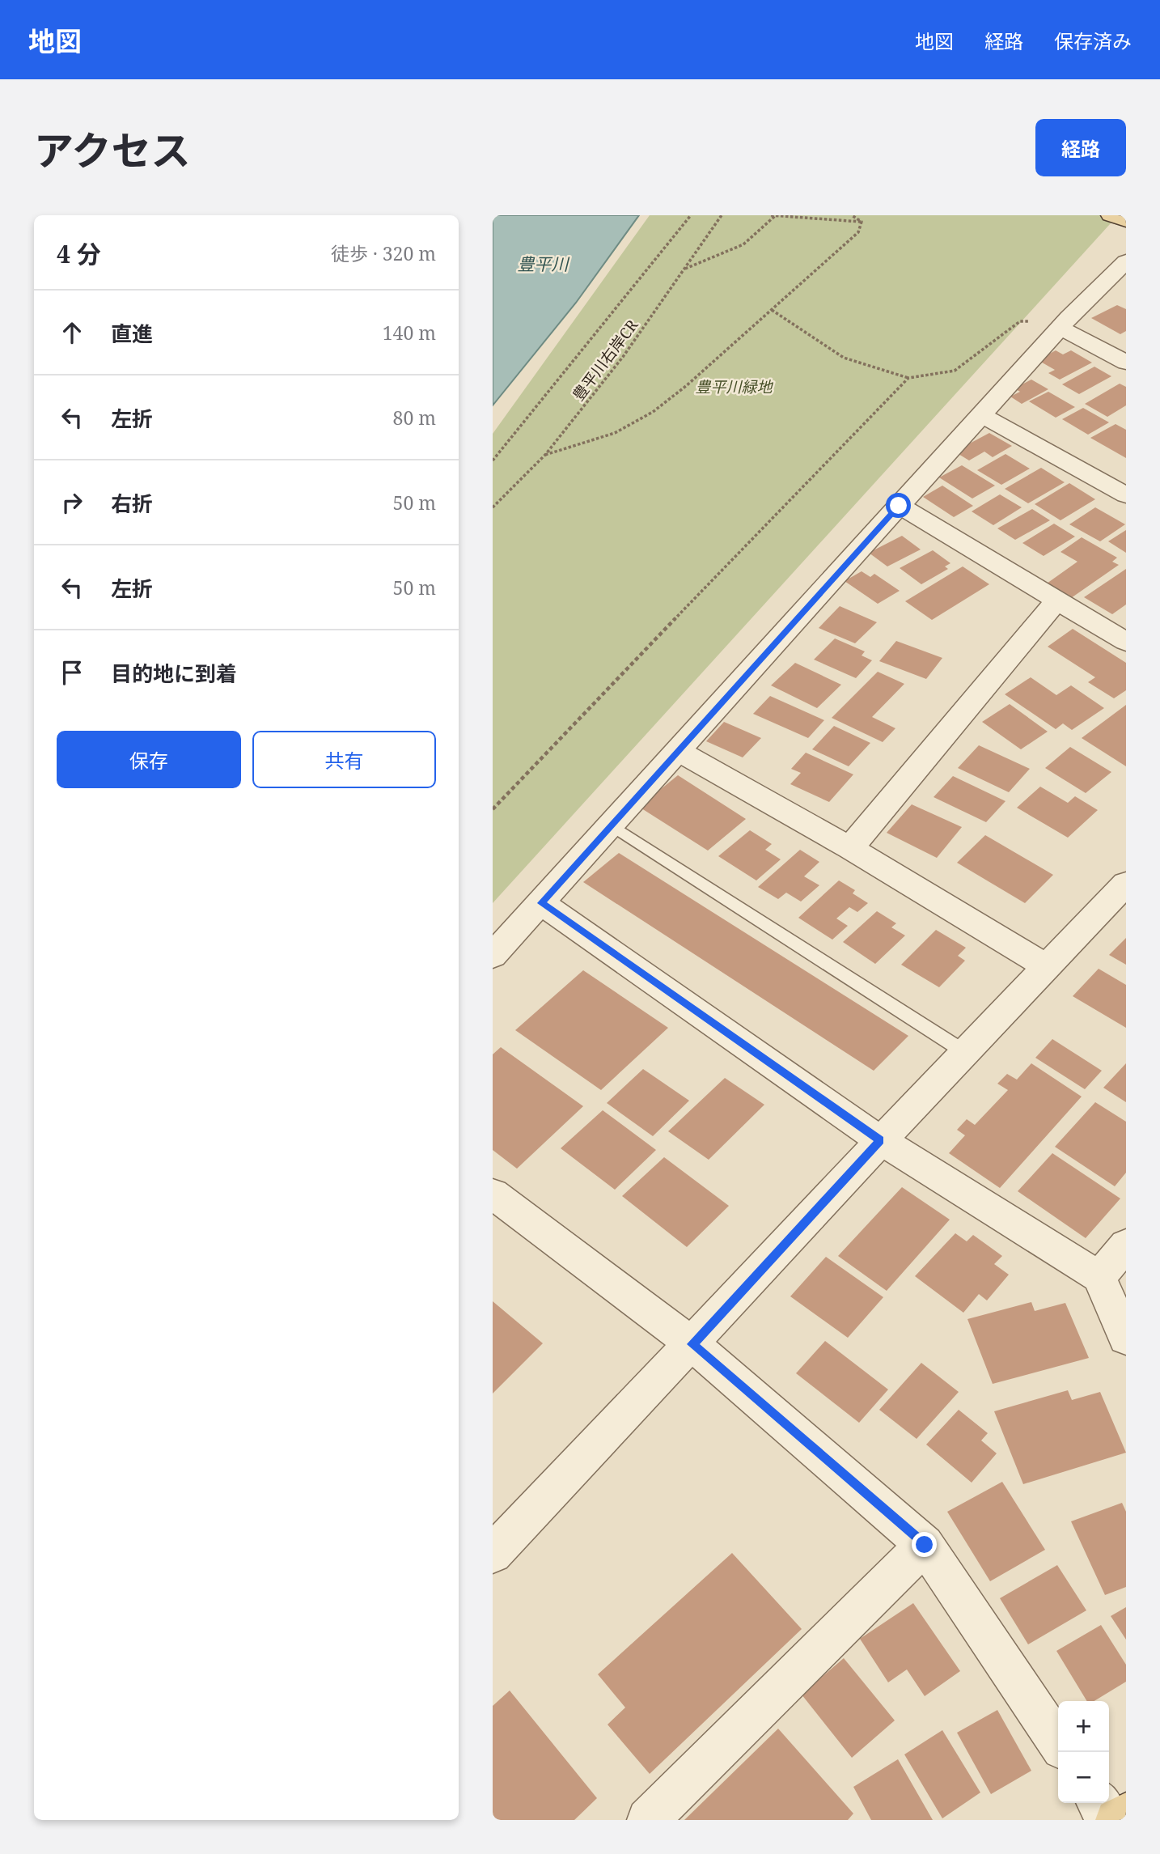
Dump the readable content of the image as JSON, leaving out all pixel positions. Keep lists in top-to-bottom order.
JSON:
{
  "streets": {
    "path": ["豊平川右岸CR"]
  },
  "water": ["豊平川"],
  "parks": ["豊平川緑地"],
  "page": {
    "header": "地図",
    "nav": ["地図", "経路", "保存済み"],
    "title": "アクセス",
    "buttons": [
      "経路",
      ["保存", "共有"]
    ],
    "heading": ["4 分", "徒歩 · 320 m"],
    "list": [
      ["直進", "140 m"],
      ["左折", "80 m"],
      ["右折", "50 m"],
      ["左折", "50 m"],
      "目的地に到着"
    ],
    "map_buttons": ["+", "−"]
  }
}
